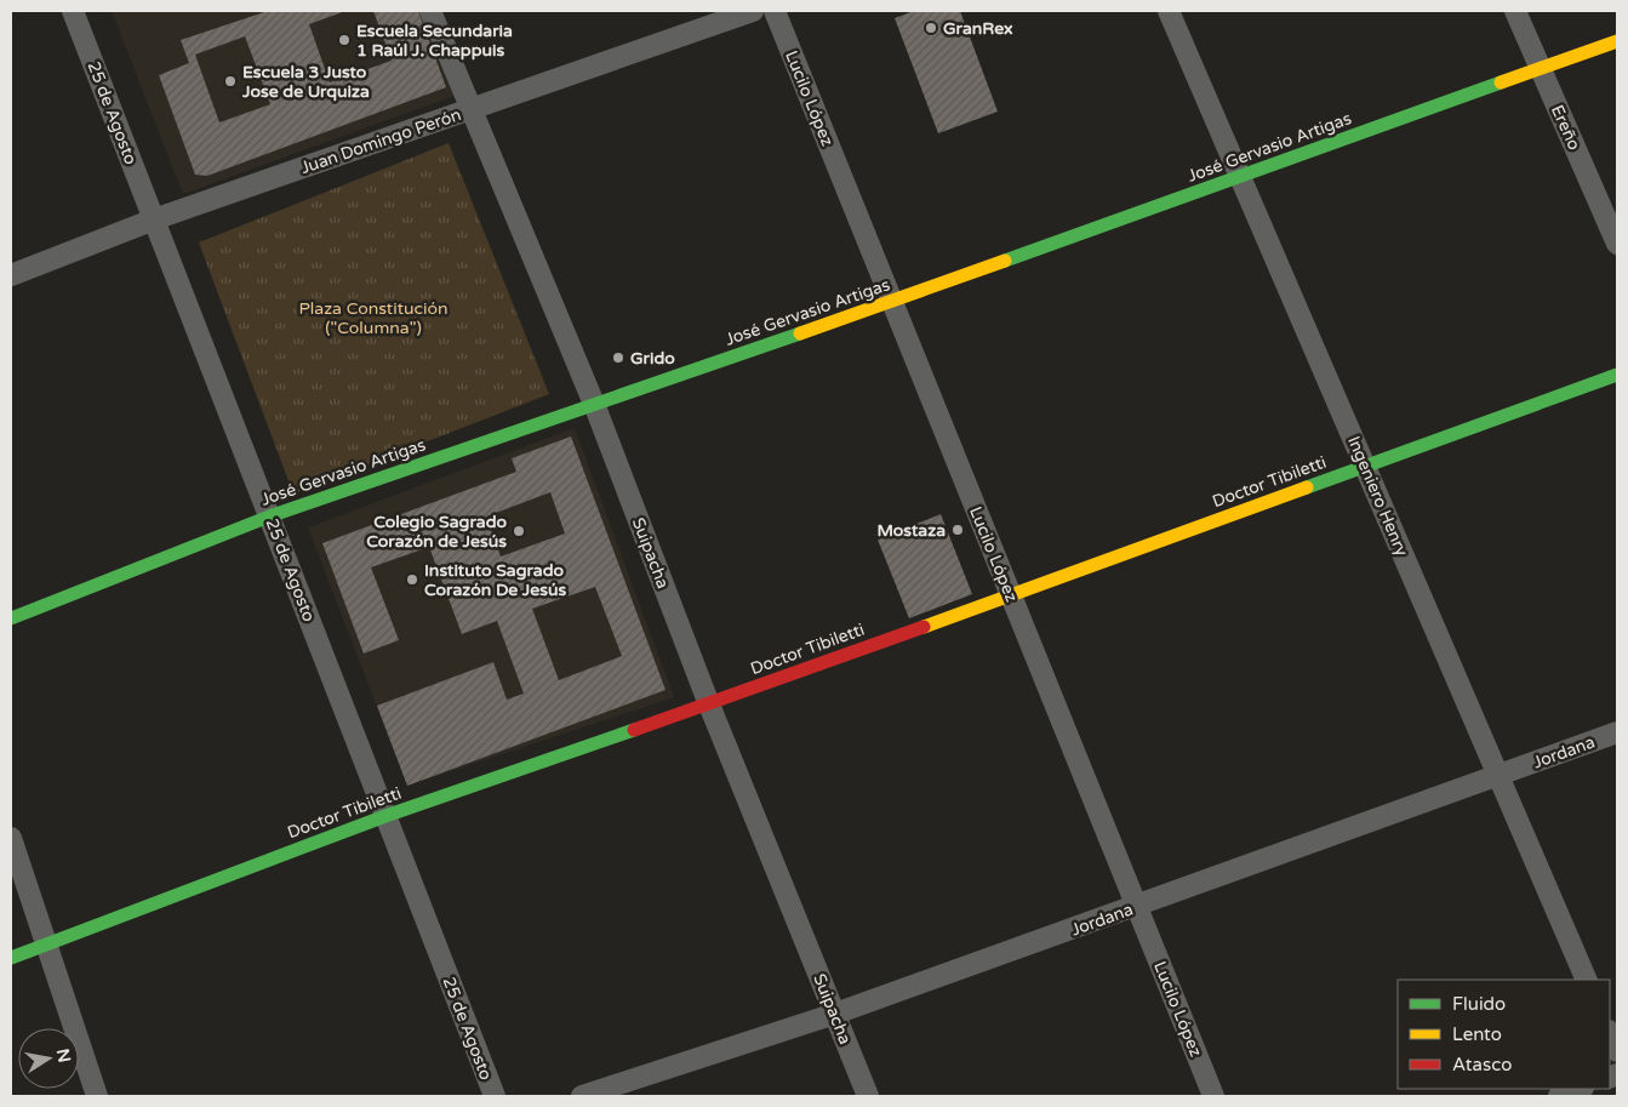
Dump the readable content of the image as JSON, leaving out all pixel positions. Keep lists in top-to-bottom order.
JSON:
{
  "streets": {
    "street": [
      "Lucilo López",
      "25 de Agosto",
      "Ereño",
      "Juan Domingo Perón",
      "José Gervasio Artigas",
      "Doctor Tibiletti",
      "Ingeniero Henry",
      "Suipacha",
      "Jordana"
    ]
  },
  "crossings": [
    ["Lucilo López", "José Gervasio Artigas"],
    ["Lucilo López", "Doctor Tibiletti"],
    ["Lucilo López", "Jordana"],
    ["25 de Agosto", "Juan Domingo Perón"],
    ["25 de Agosto", "José Gervasio Artigas"],
    ["25 de Agosto", "Doctor Tibiletti"],
    ["Ereño", "José Gervasio Artigas"],
    ["Juan Domingo Perón", "Suipacha"],
    ["José Gervasio Artigas", "Ingeniero Henry"],
    ["José Gervasio Artigas", "Suipacha"],
    ["Doctor Tibiletti", "Ingeniero Henry"],
    ["Doctor Tibiletti", "Suipacha"],
    ["Ingeniero Henry", "Jordana"],
    ["Suipacha", "Jordana"]
  ],
  "parks": ["Plaza Constitución (\"Columna\")"],
  "places": [
    "GranRex",
    "Escuela Secundaria 1 Raúl J. Chappuis",
    "Escuela 3 Justo Jose de Urquiza",
    "Grido",
    "Mostaza",
    "Colegio Sagrado Corazón de Jesús",
    "Instituto Sagrado Corazón De Jesús"
  ],
  "legend": ["Fluido", "Lento", "Atasco"],
  "north": "right"
}
